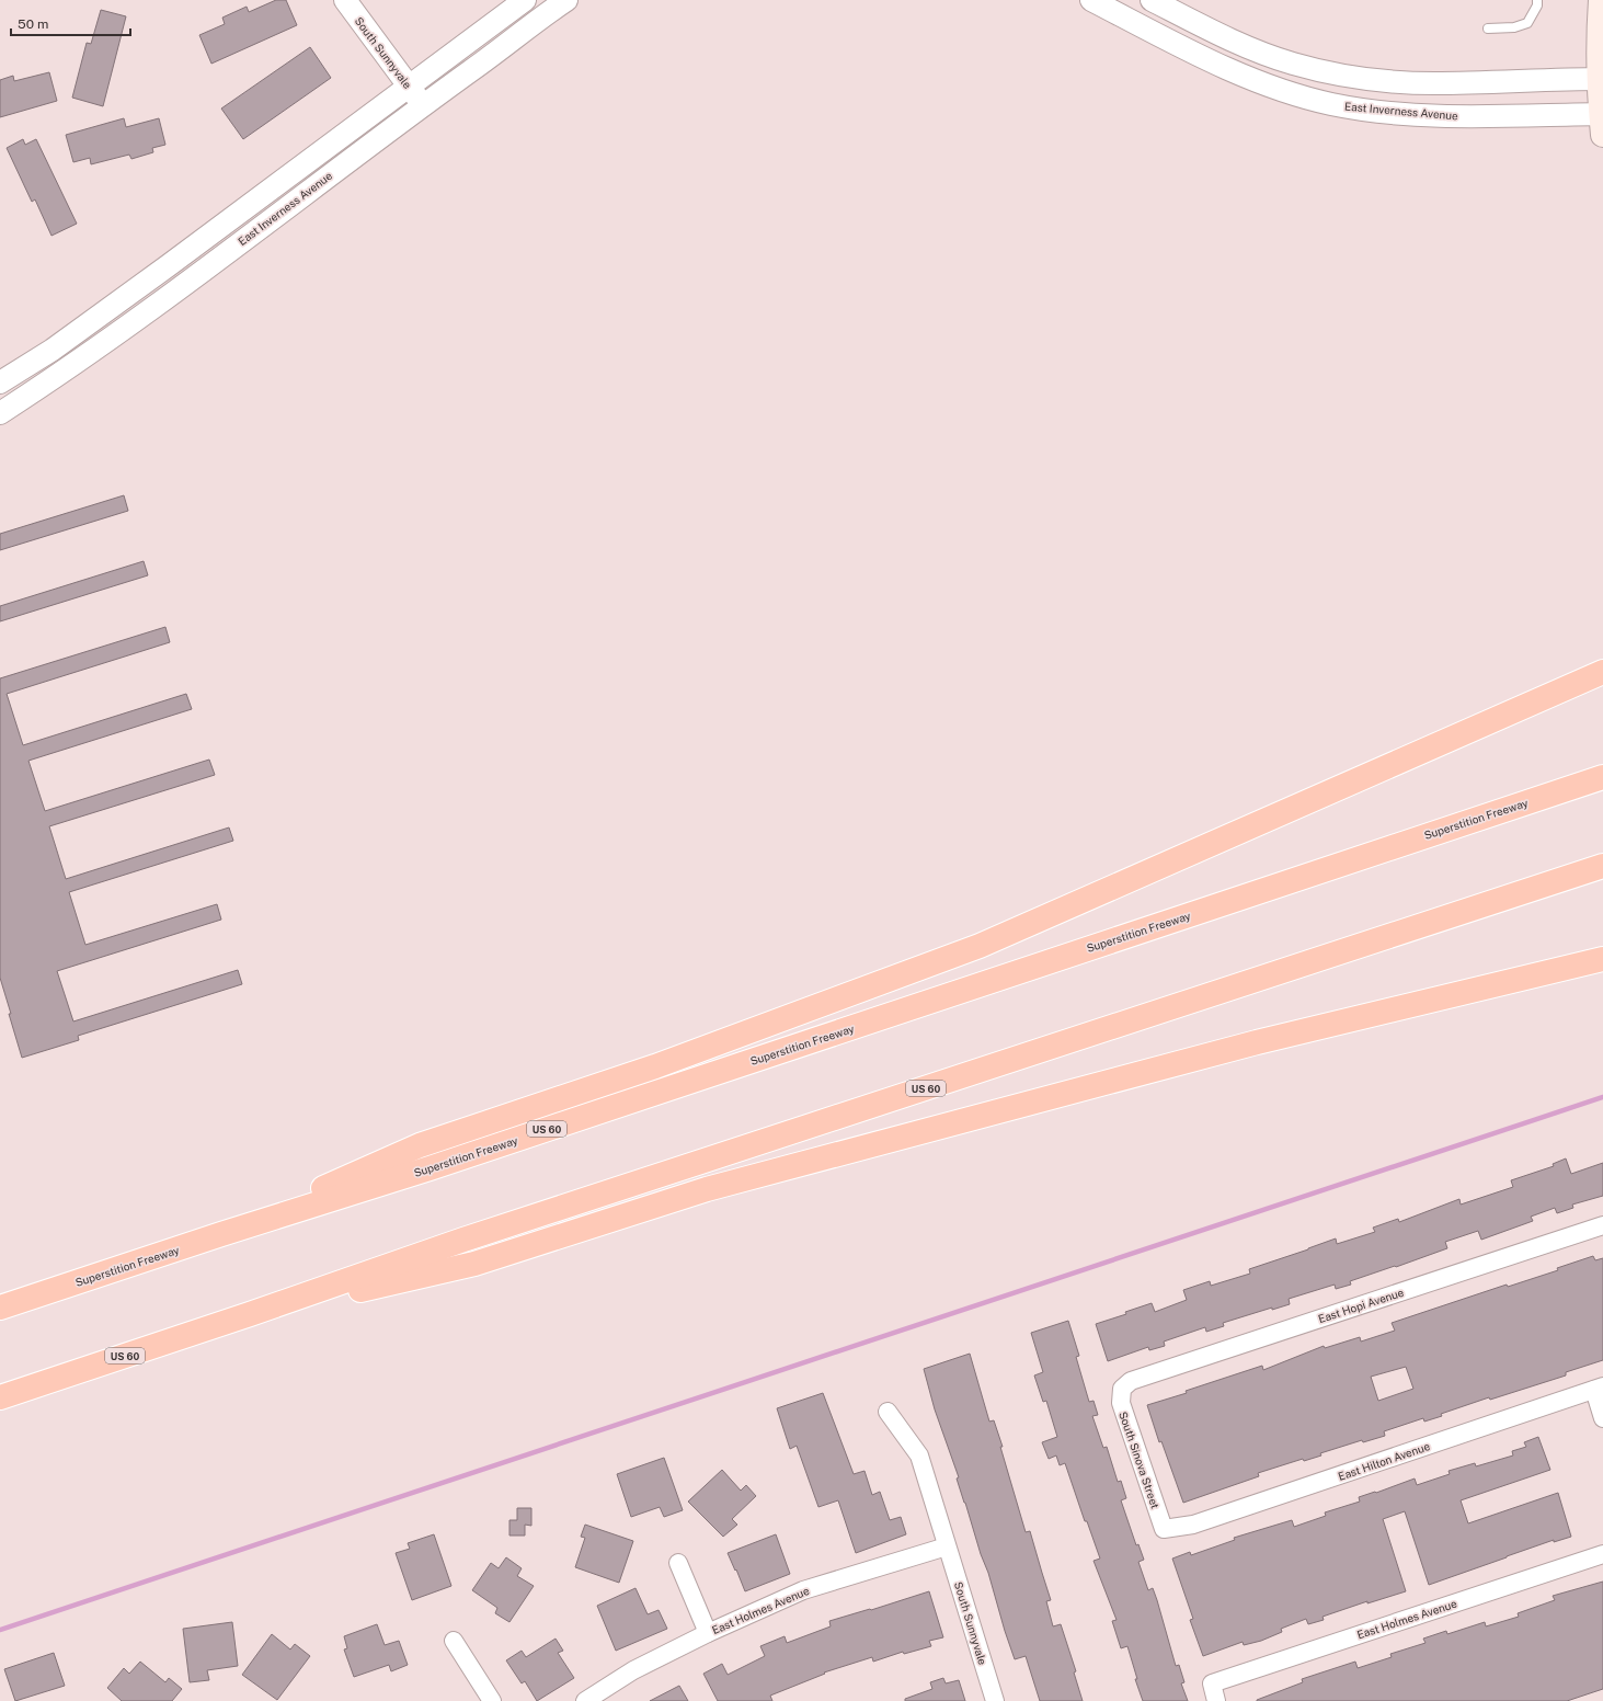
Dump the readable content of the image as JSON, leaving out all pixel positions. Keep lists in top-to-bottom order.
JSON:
{
  "streets": {
    "highway": ["Superstition Freeway", "US 60"],
    "street": [
      "South Sunnyvale",
      "East Inverness Avenue",
      "East Hopi Avenue",
      "South Sinova Street",
      "East Hilton Avenue",
      "East Holmes Avenue"
    ]
  },
  "crossings": [
    ["South Sunnyvale", "East Inverness Avenue"],
    ["South Sunnyvale", "East Holmes Avenue"],
    ["East Hopi Avenue", "South Sinova Street"],
    ["South Sinova Street", "East Hilton Avenue"]
  ],
  "scale_bar": "50 m"
}
